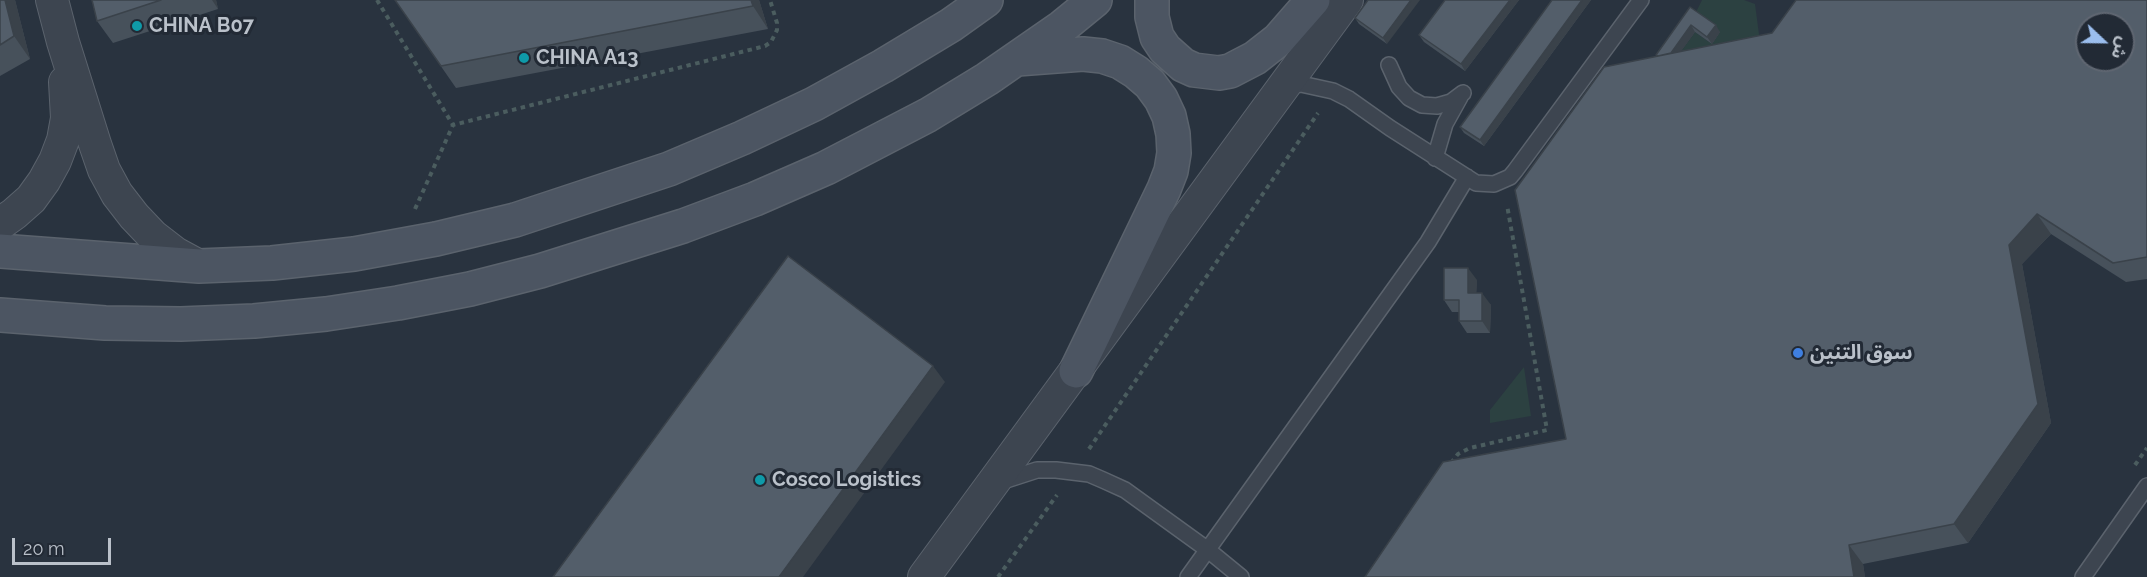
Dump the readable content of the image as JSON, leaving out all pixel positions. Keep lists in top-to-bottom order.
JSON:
{
  "places": [
    "CHINA B07",
    "CHINA A13",
    "سوق التنين",
    "Cosco Logistics"
  ],
  "scale_bar": "20 m",
  "north": "right"
}
